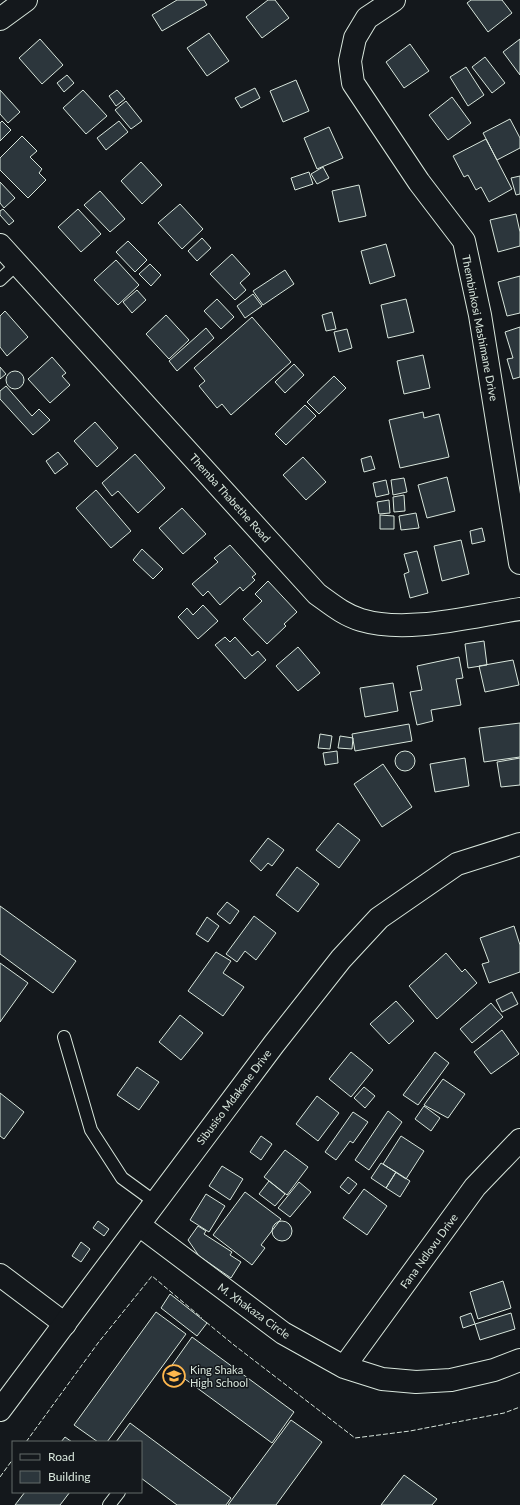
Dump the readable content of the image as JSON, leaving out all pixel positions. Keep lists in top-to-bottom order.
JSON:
{
  "streets": {
    "street": [
      "Thembinkosi Mashimane Drive",
      "Themba Thabethe Road",
      "Sibusiso Mdakane Drive",
      "Fana Ndlovu Drive",
      "M. Xhakaza Circle"
    ]
  },
  "crossings": [
    ["Sibusiso Mdakane Drive", "M. Xhakaza Circle"],
    ["Fana Ndlovu Drive", "M. Xhakaza Circle"]
  ],
  "places": {
    "school or university": ["King Shaka High School"]
  },
  "legend": ["Road", "Building"]
}
